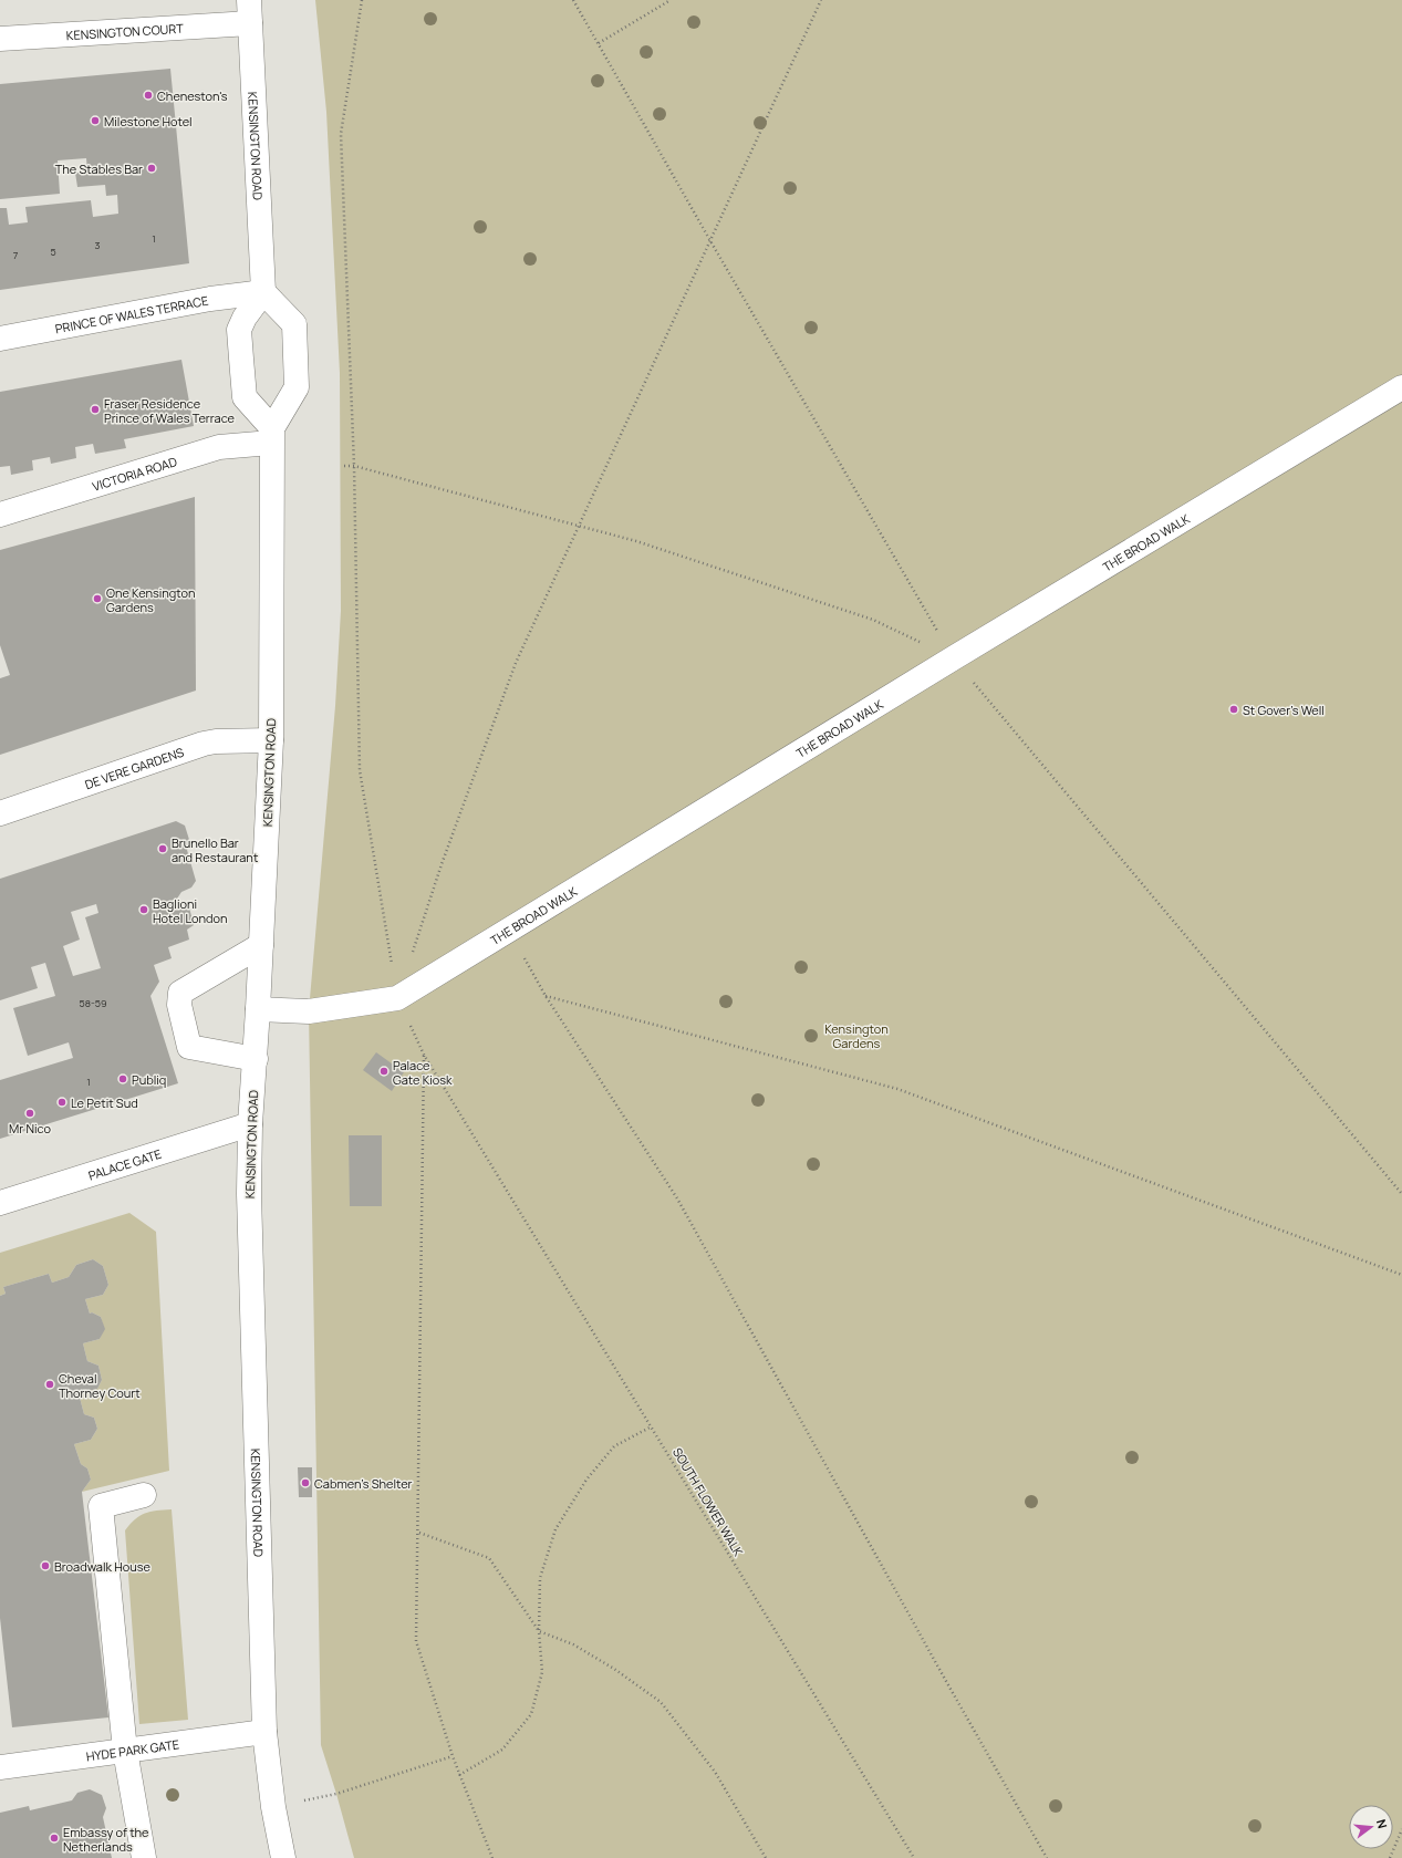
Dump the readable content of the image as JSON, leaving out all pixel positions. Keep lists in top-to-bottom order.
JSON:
{
  "streets": {
    "street": [
      "KENSINGTON COURT",
      "KENSINGTON ROAD",
      "PRINCE OF WALES TERRACE",
      "VICTORIA ROAD",
      "THE BROAD WALK",
      "DE VERE GARDENS",
      "PALACE GATE",
      "HYDE PARK GATE"
    ],
    "path": ["SOUTH FLOWER WALK"]
  },
  "crossings": [
    ["KENSINGTON COURT", "KENSINGTON ROAD"],
    ["KENSINGTON ROAD", "PRINCE OF WALES TERRACE"],
    ["KENSINGTON ROAD", "VICTORIA ROAD"],
    ["KENSINGTON ROAD", "THE BROAD WALK"],
    ["KENSINGTON ROAD", "DE VERE GARDENS"],
    ["KENSINGTON ROAD", "PALACE GATE"],
    ["KENSINGTON ROAD", "HYDE PARK GATE"]
  ],
  "parks": ["Kensington Gardens"],
  "places": [
    "Cheneston's",
    "Milestone Hotel",
    "The Stables Bar",
    "Fraser Residence Prince of Wales Terrace",
    "One Kensington Gardens",
    "St Gover's Well",
    "Brunello Bar and Restaurant",
    "Baglioni Hotel London",
    "Palace Gate Kiosk",
    "Publiq",
    "Le Petit Sud",
    "Mr Nico",
    "Cheval Thorney Court",
    "Cabmen's Shelter",
    "Broadwalk House",
    "Embassy of the Netherlands"
  ],
  "house_numbers": [
    "1",
    "3",
    "5",
    "7",
    "58-59",
    "1"
  ],
  "north": "right"
}
